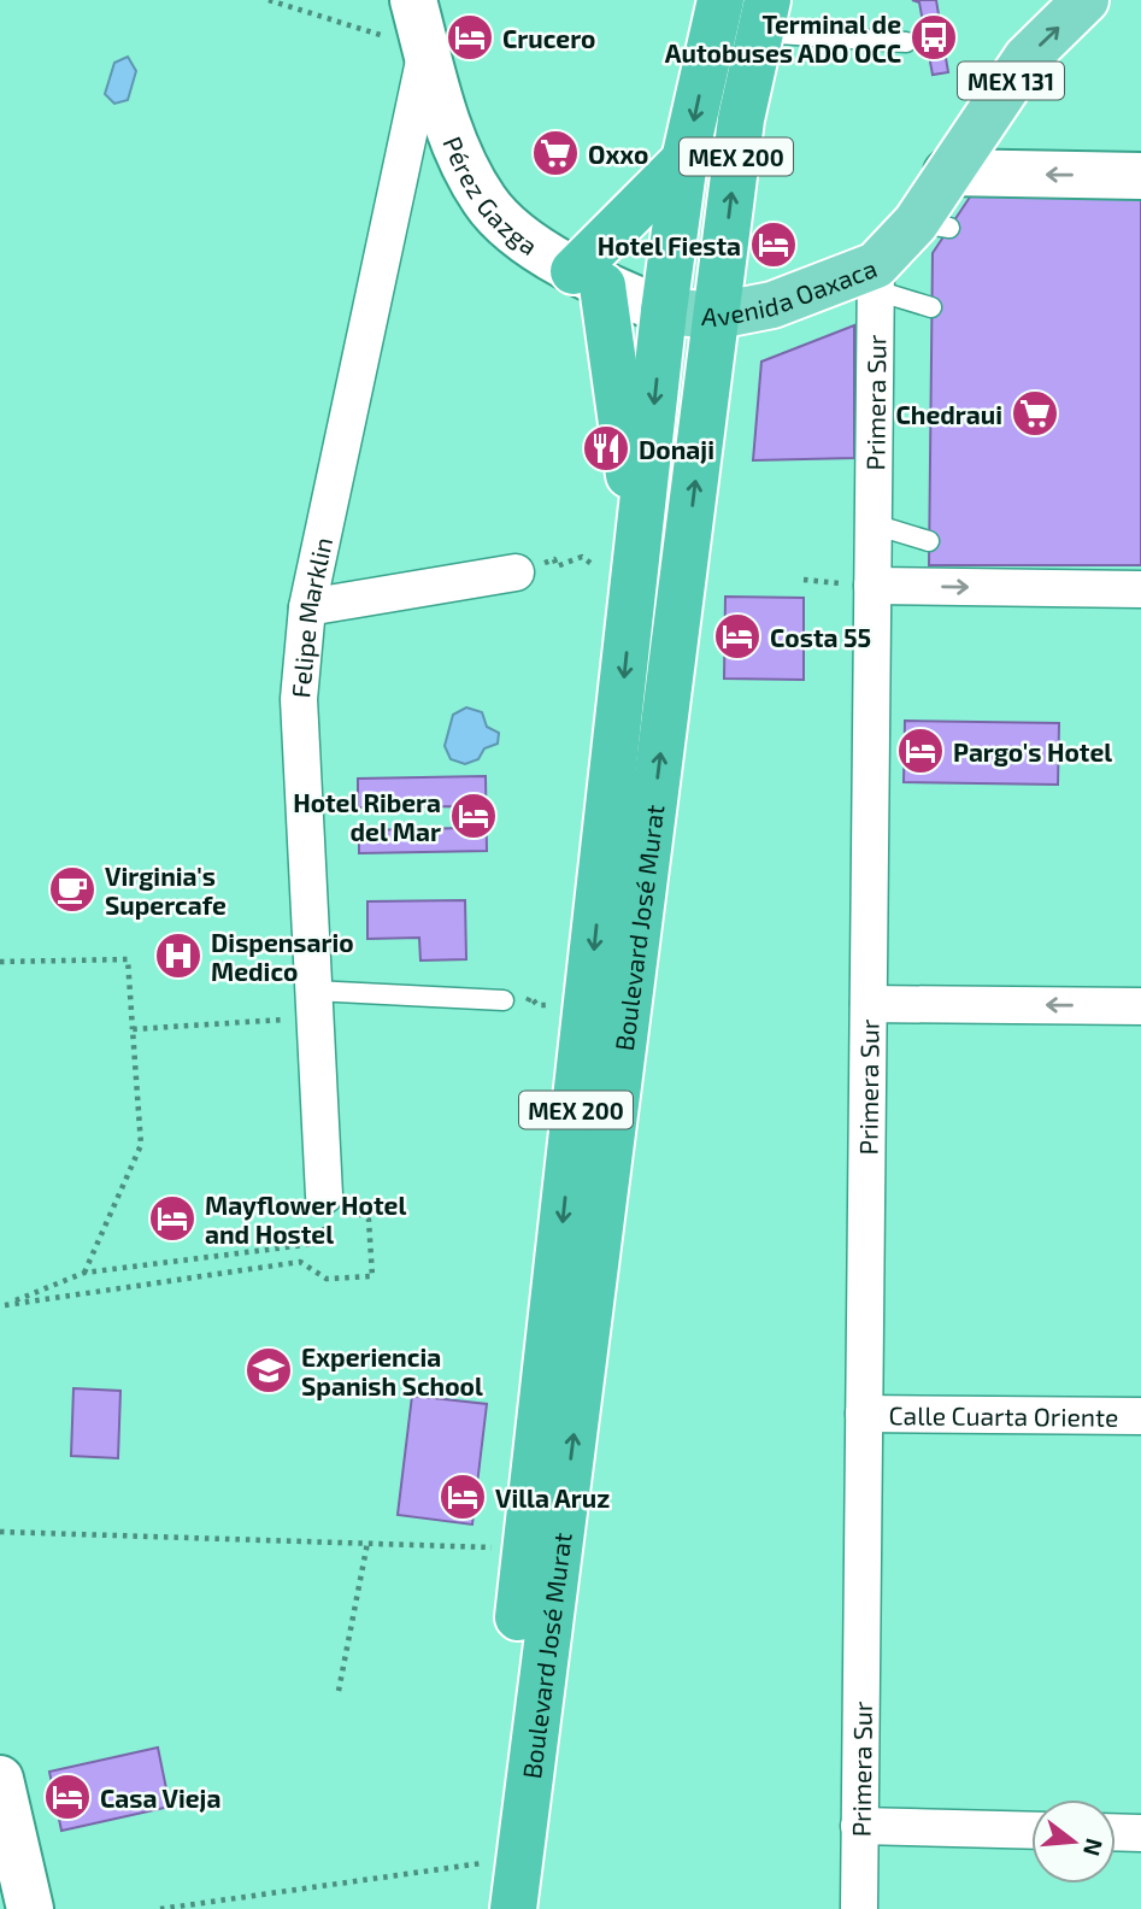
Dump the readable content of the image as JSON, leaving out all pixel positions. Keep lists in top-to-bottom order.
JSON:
{
  "streets": {
    "highway": ["MEX 200", "Boulevard José Murat"],
    "main road": ["MEX 131", "Avenida Oaxaca"],
    "street": [
      "Pérez Gazga",
      "Primera Sur",
      "Felipe Marklin",
      "Calle Cuarta Oriente"
    ]
  },
  "crossings": [
    ["Pérez Gazga", "Avenida Oaxaca"],
    ["Pérez Gazga", "Felipe Marklin"],
    ["Pérez Gazga", "Boulevard José Murat"],
    ["Avenida Oaxaca", "Primera Sur"],
    ["Avenida Oaxaca", "Boulevard José Murat"],
    ["Primera Sur", "Calle Cuarta Oriente"]
  ],
  "one_way": ["Avenida Oaxaca"],
  "places": {
    "hotel": [
      "Crucero",
      "Hotel Fiesta",
      "Costa 55",
      "Pargo's Hotel",
      "Hotel Ribera del Mar",
      "Mayflower Hotel and Hostel",
      "Villa Aruz",
      "Casa Vieja"
    ],
    "bus stop": ["Terminal de Autobuses ADO OCC"],
    "supermarket": ["Oxxo", "Chedraui"],
    "restaurant": ["Donaji"],
    "cafe": ["Virginia's Supercafe"],
    "hospital": ["Dispensario Medico"],
    "school or university": ["Experiencia Spanish School"]
  },
  "north": "right"
}
